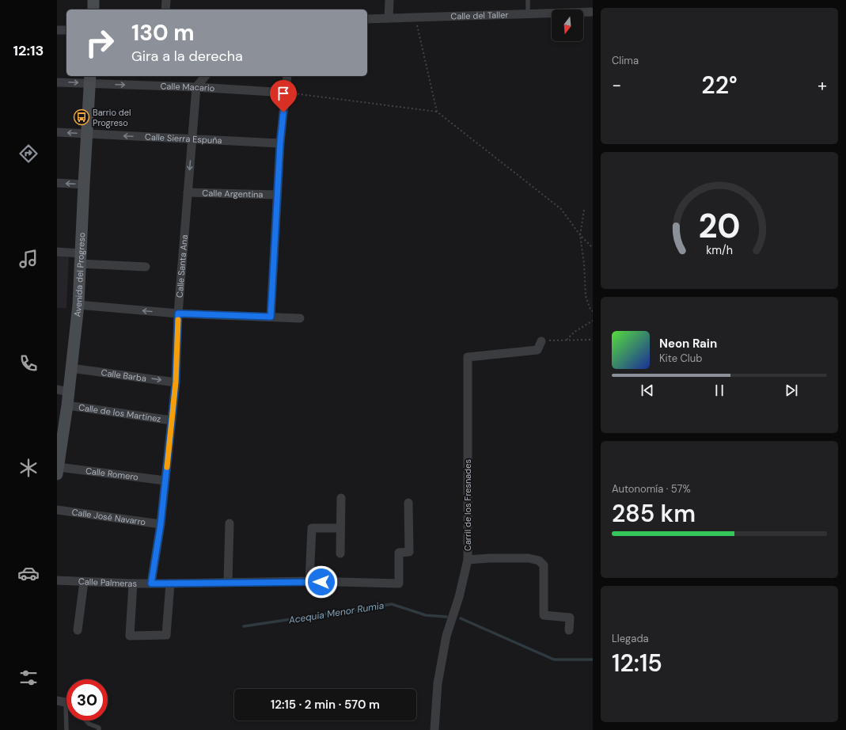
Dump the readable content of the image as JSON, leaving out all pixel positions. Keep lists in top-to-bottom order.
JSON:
{
  "streets": {
    "main road": ["Avenida del Progreso"],
    "street": [
      "Calle del Taller",
      "Calle Macario",
      "Calle Sierra Espuña",
      "Calle Argentina",
      "Calle Santa Ana",
      "Calle Barba",
      "Calle de los Martínez",
      "Calle Romero",
      "Carril de los Fresnades",
      "Calle José Navarro",
      "Calle Palmeras"
    ]
  },
  "crossings": [
    ["Calle Macario", "Calle Santa Ana"],
    ["Calle Macario", "Avenida del Progreso"],
    ["Calle Sierra Espuña", "Calle Santa Ana"],
    ["Calle Sierra Espuña", "Avenida del Progreso"],
    ["Calle Argentina", "Calle Santa Ana"],
    ["Calle Santa Ana", "Calle Barba"],
    ["Calle Santa Ana", "Calle de los Martínez"],
    ["Calle Santa Ana", "Calle Romero"],
    ["Calle Santa Ana", "Calle José Navarro"],
    ["Calle Santa Ana", "Calle Palmeras"],
    ["Avenida del Progreso", "Calle Barba"],
    ["Avenida del Progreso", "Calle de los Martínez"],
    ["Avenida del Progreso", "Calle Romero"]
  ],
  "one_way": ["Calle Macario", "Calle Sierra Espuña"],
  "water": ["Acequia Menor Rumia"],
  "places": {
    "bus stop": ["Barrio del Progreso"]
  },
  "north": "bottom",
  "page": {
    "tabs": "12:13",
    "tile": [
      "Clima",
      ["Autonomía · 57%", "285 km"],
      ["Llegada", "12:15"]
    ],
    "turn": ["130 m", "Gira a la derecha"],
    "heat": ["−", "22°", "+"],
    "song": ["Neon Rain", "Kite Club"],
    "limit": "30",
    "trip": "12:15 · 2 min · 570 m",
    "gauge": ["20", "km/h"]
  }
}
